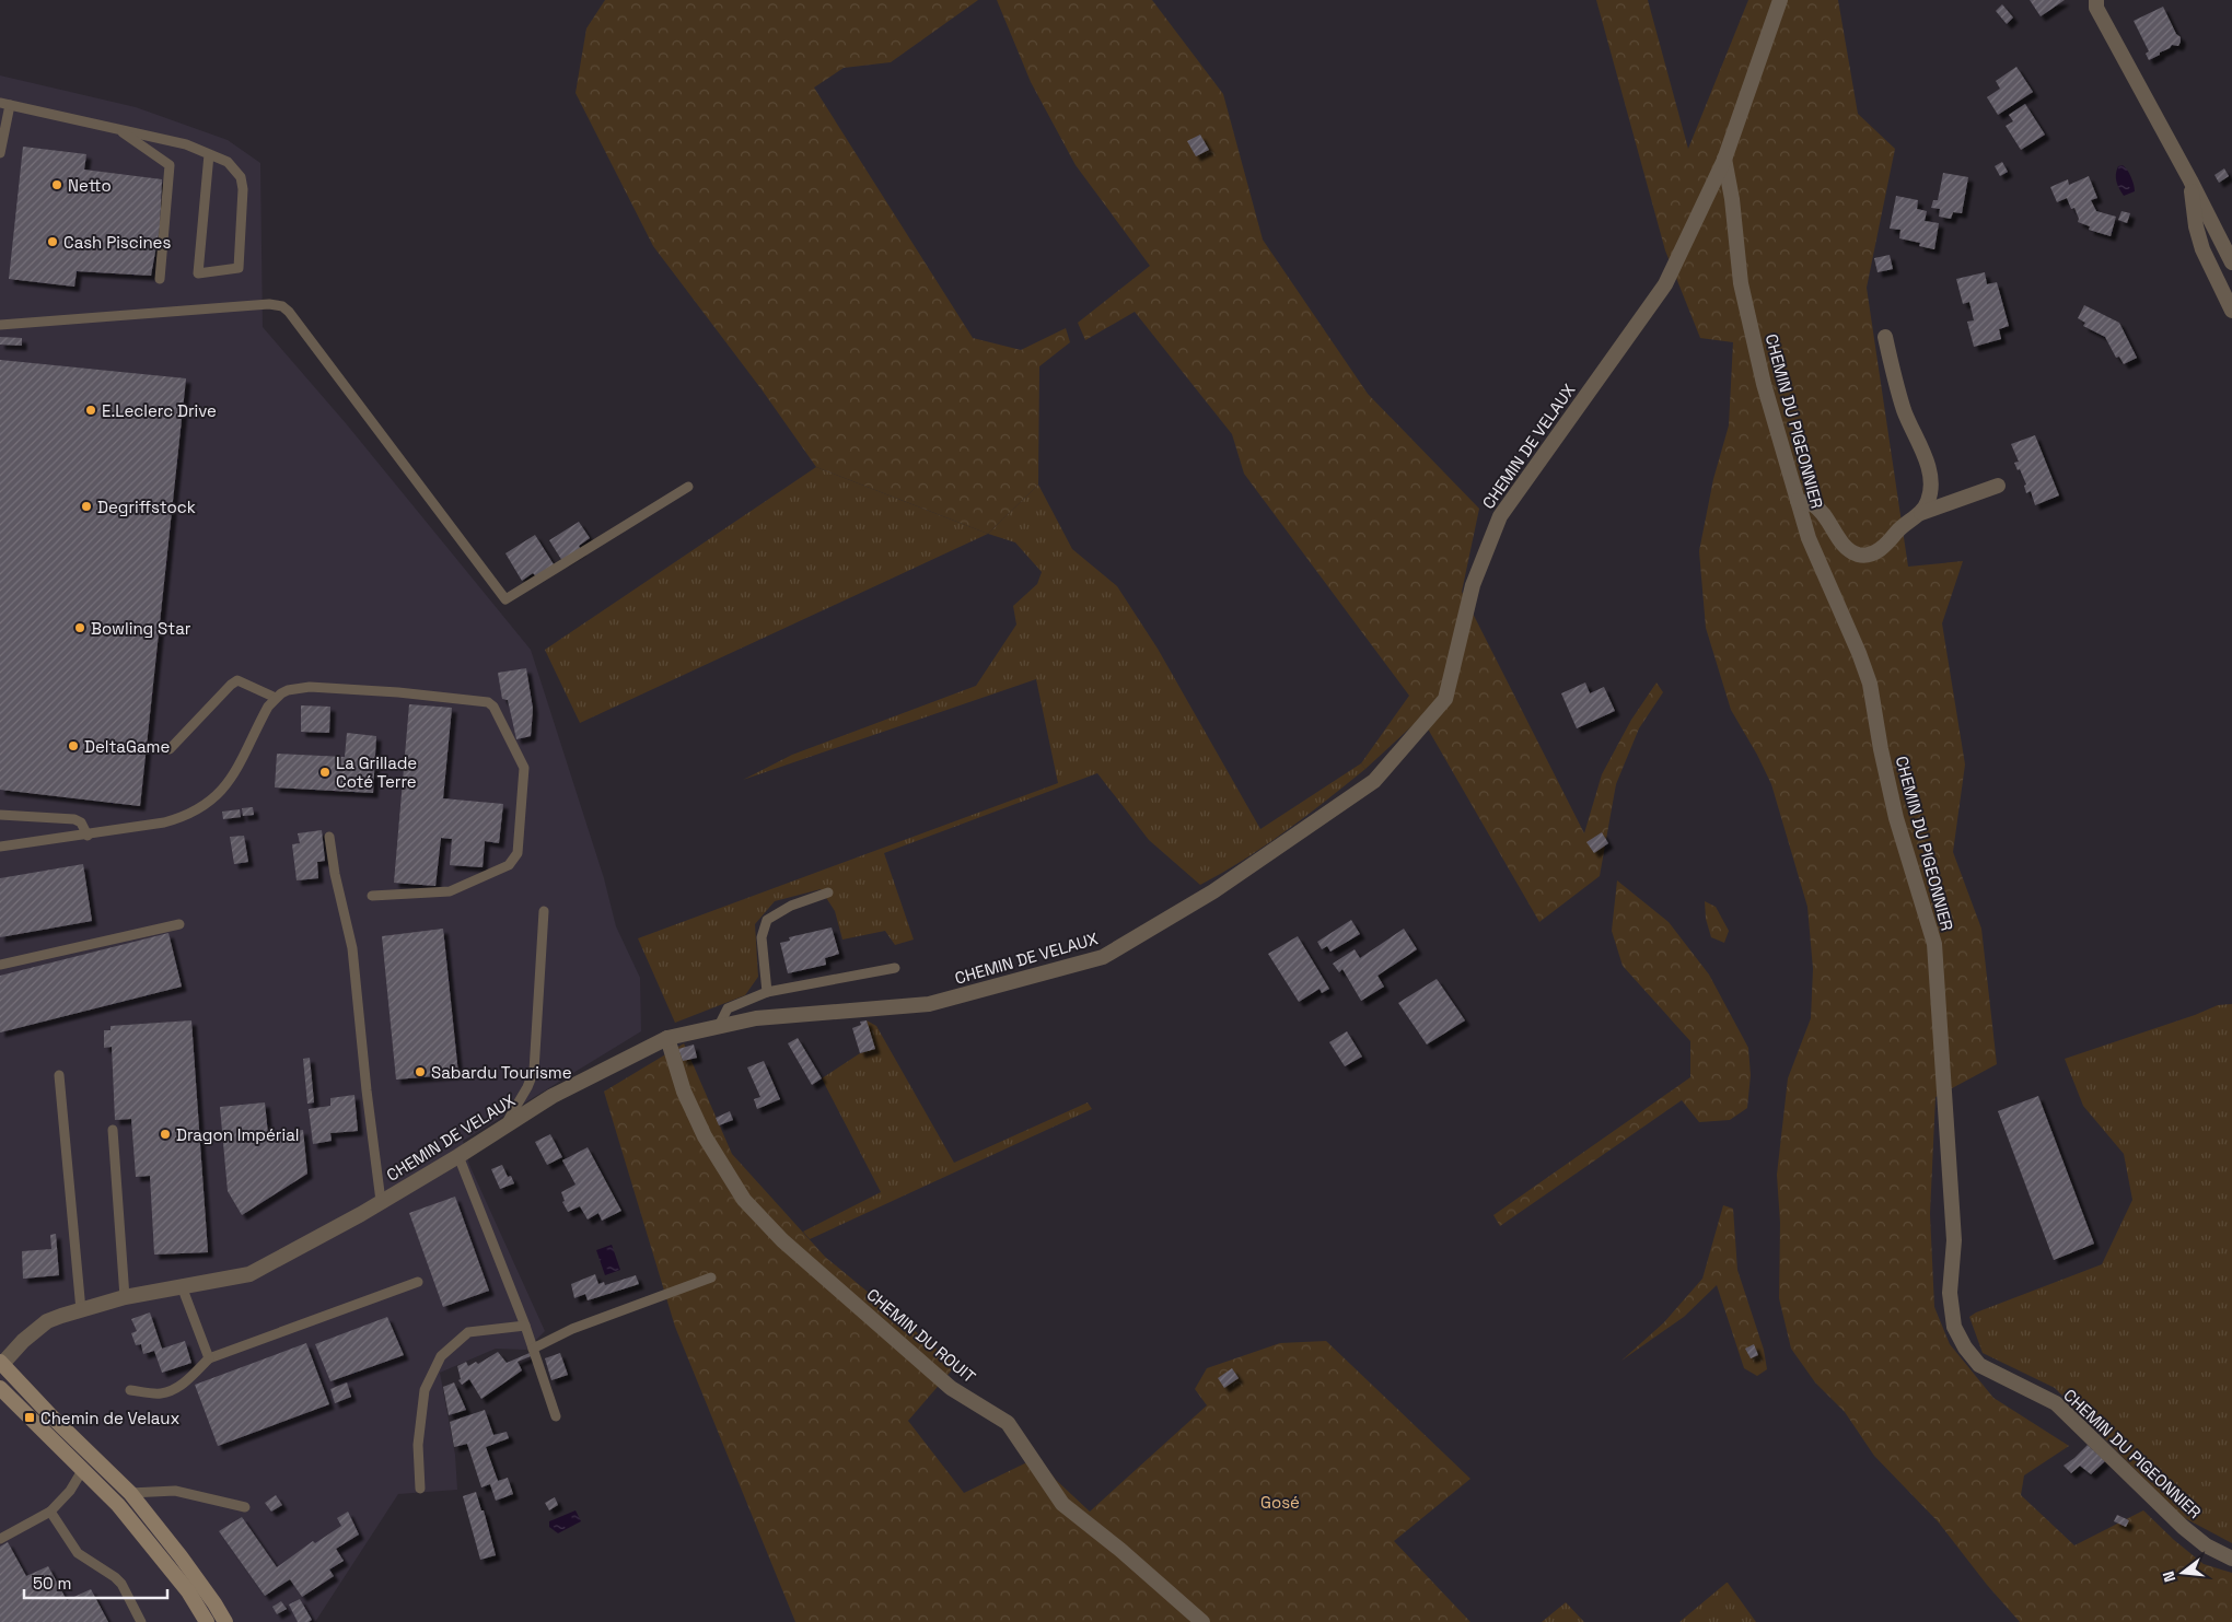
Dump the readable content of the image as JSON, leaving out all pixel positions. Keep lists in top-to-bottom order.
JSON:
{
  "streets": {
    "street": ["CHEMIN DU PIGEONNIER", "CHEMIN DE VELAUX", "CHEMIN DU ROUIT"]
  },
  "crossings": [
    ["CHEMIN DU PIGEONNIER", "CHEMIN DE VELAUX"],
    ["CHEMIN DE VELAUX", "CHEMIN DU ROUIT"]
  ],
  "parks": ["Gosé"],
  "places": {
    "other": [
      "Netto",
      "Cash Piscines",
      "E.Leclerc Drive",
      "Degriffstock",
      "Bowling Star",
      "DeltaGame",
      "La Grillade Coté Terre",
      "Sabardu Tourisme",
      "Dragon Impérial"
    ],
    "transit": ["Chemin de Velaux"]
  },
  "scale_bar": "50 m",
  "north": "left"
}
